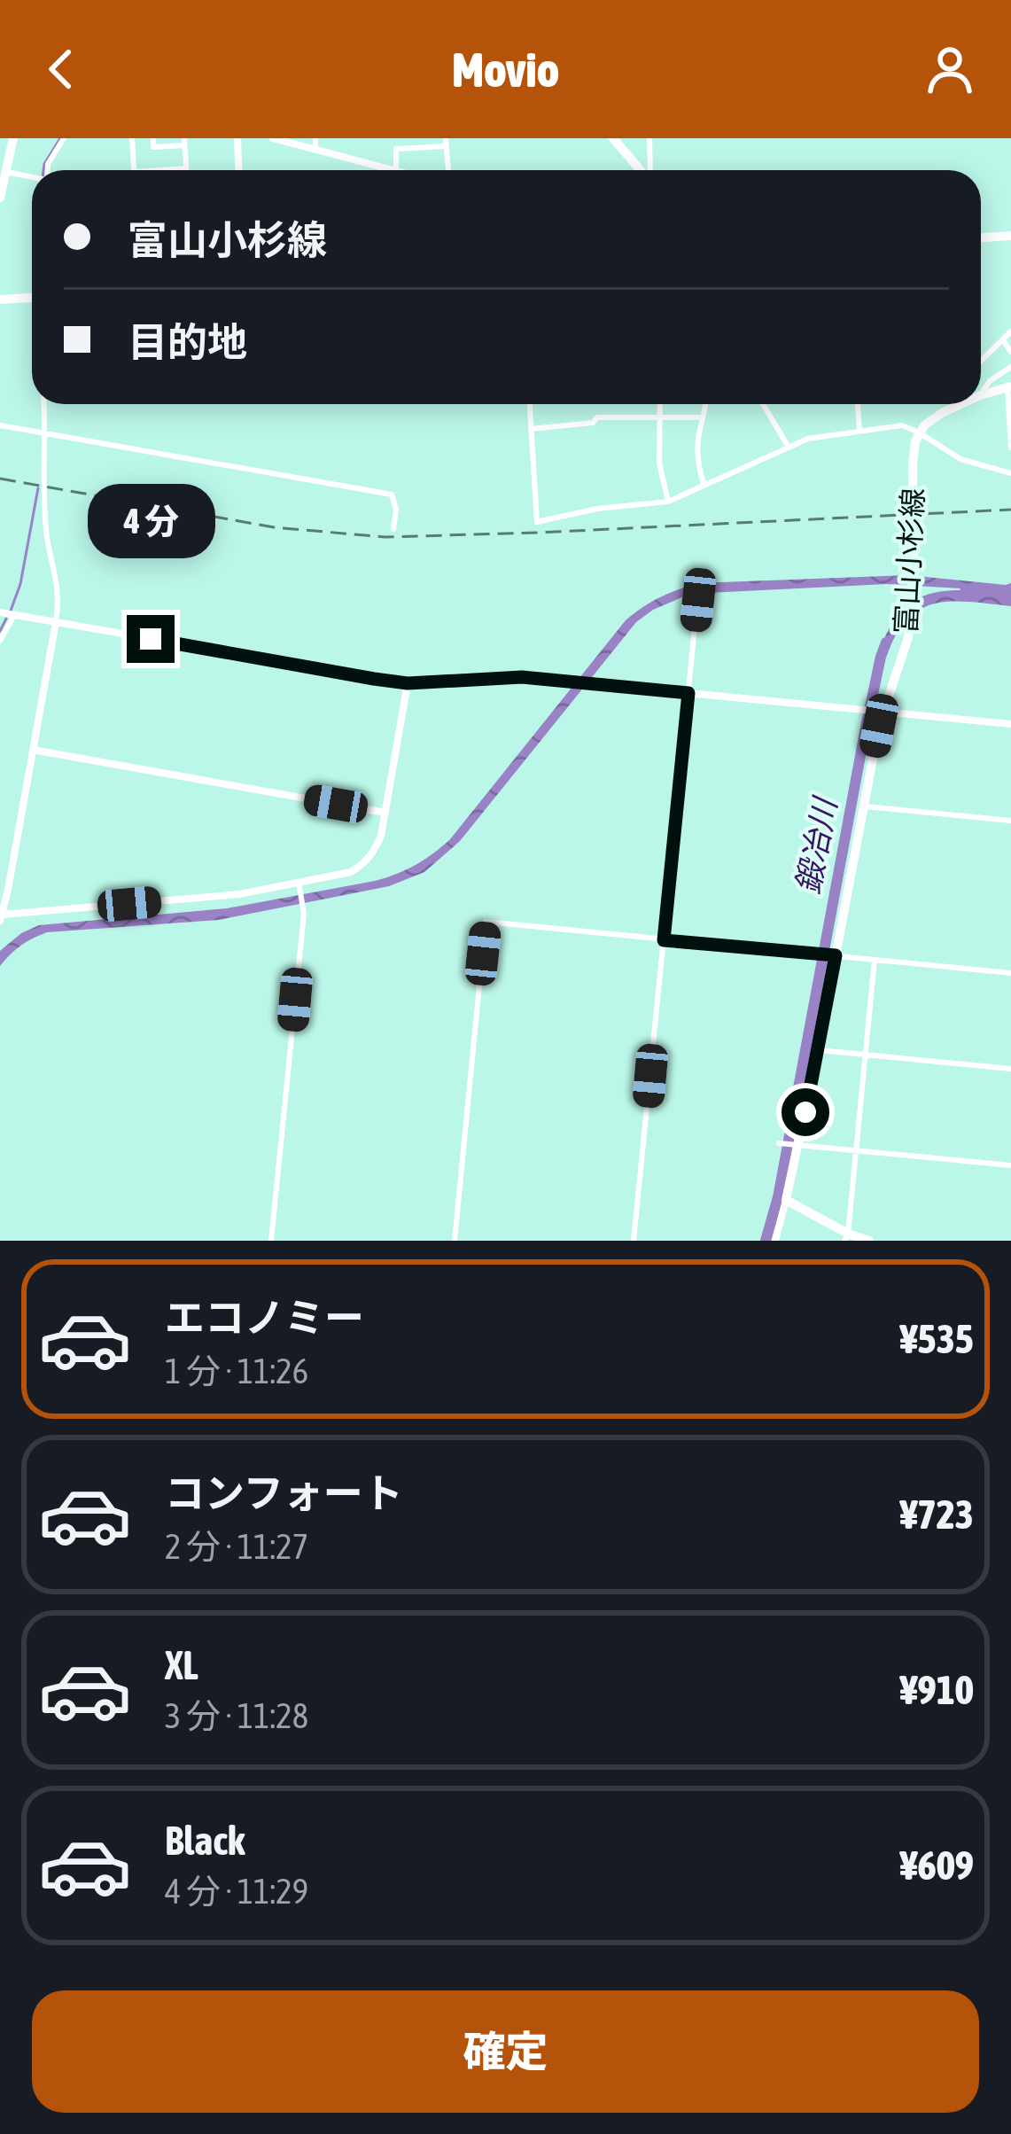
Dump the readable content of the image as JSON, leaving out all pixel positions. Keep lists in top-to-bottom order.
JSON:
{
  "streets": {
    "main road": ["富山小杉線"]
  },
  "water": ["鍛冶川"],
  "page": {
    "header": "Movio",
    "banner": ["富山小杉線", "目的地"],
    "bubble": "4 分",
    "list": [
      {
        "name": "エコノミー",
        "note": "1 分 · 11:26",
        "value": "¥535"
      },
      {
        "name": "コンフォート",
        "note": "2 分 · 11:27",
        "value": "¥723"
      },
      {
        "name": "XL",
        "note": "3 分 · 11:28",
        "value": "¥910"
      },
      {
        "name": "Black",
        "note": "4 分 · 11:29",
        "value": "¥609"
      }
    ],
    "buttons": "確定"
  }
}
